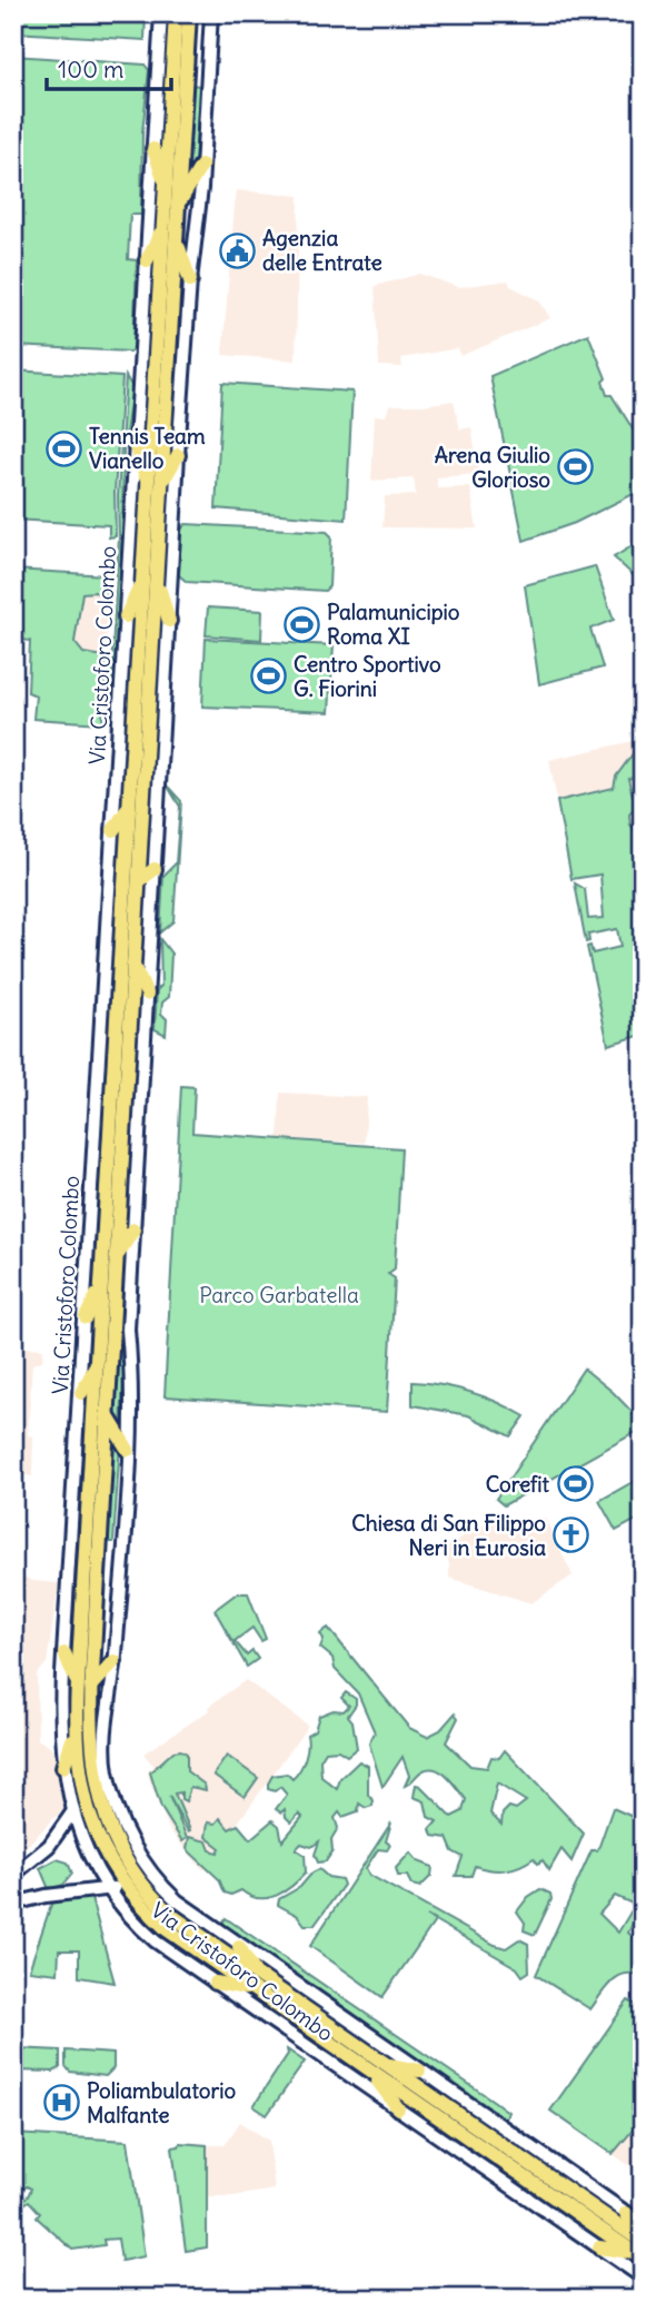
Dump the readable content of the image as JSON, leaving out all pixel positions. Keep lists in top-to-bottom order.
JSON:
{
  "streets": {
    "main road": ["Via Cristoforo Colombo"]
  },
  "parks": ["Parco Garbatella"],
  "places": {
    "public building": ["Agenzia delle Entrate"],
    "sports": [
      "Tennis Team Vianello",
      "Arena Giulio Glorioso",
      "Palamunicipio Roma XI",
      "Centro Sportivo G. Fiorini",
      "Corefit"
    ],
    "church": ["Chiesa di San Filippo Neri in Eurosia"],
    "hospital": ["Poliambulatorio Malfante"]
  },
  "scale_bar": "100 m"
}
